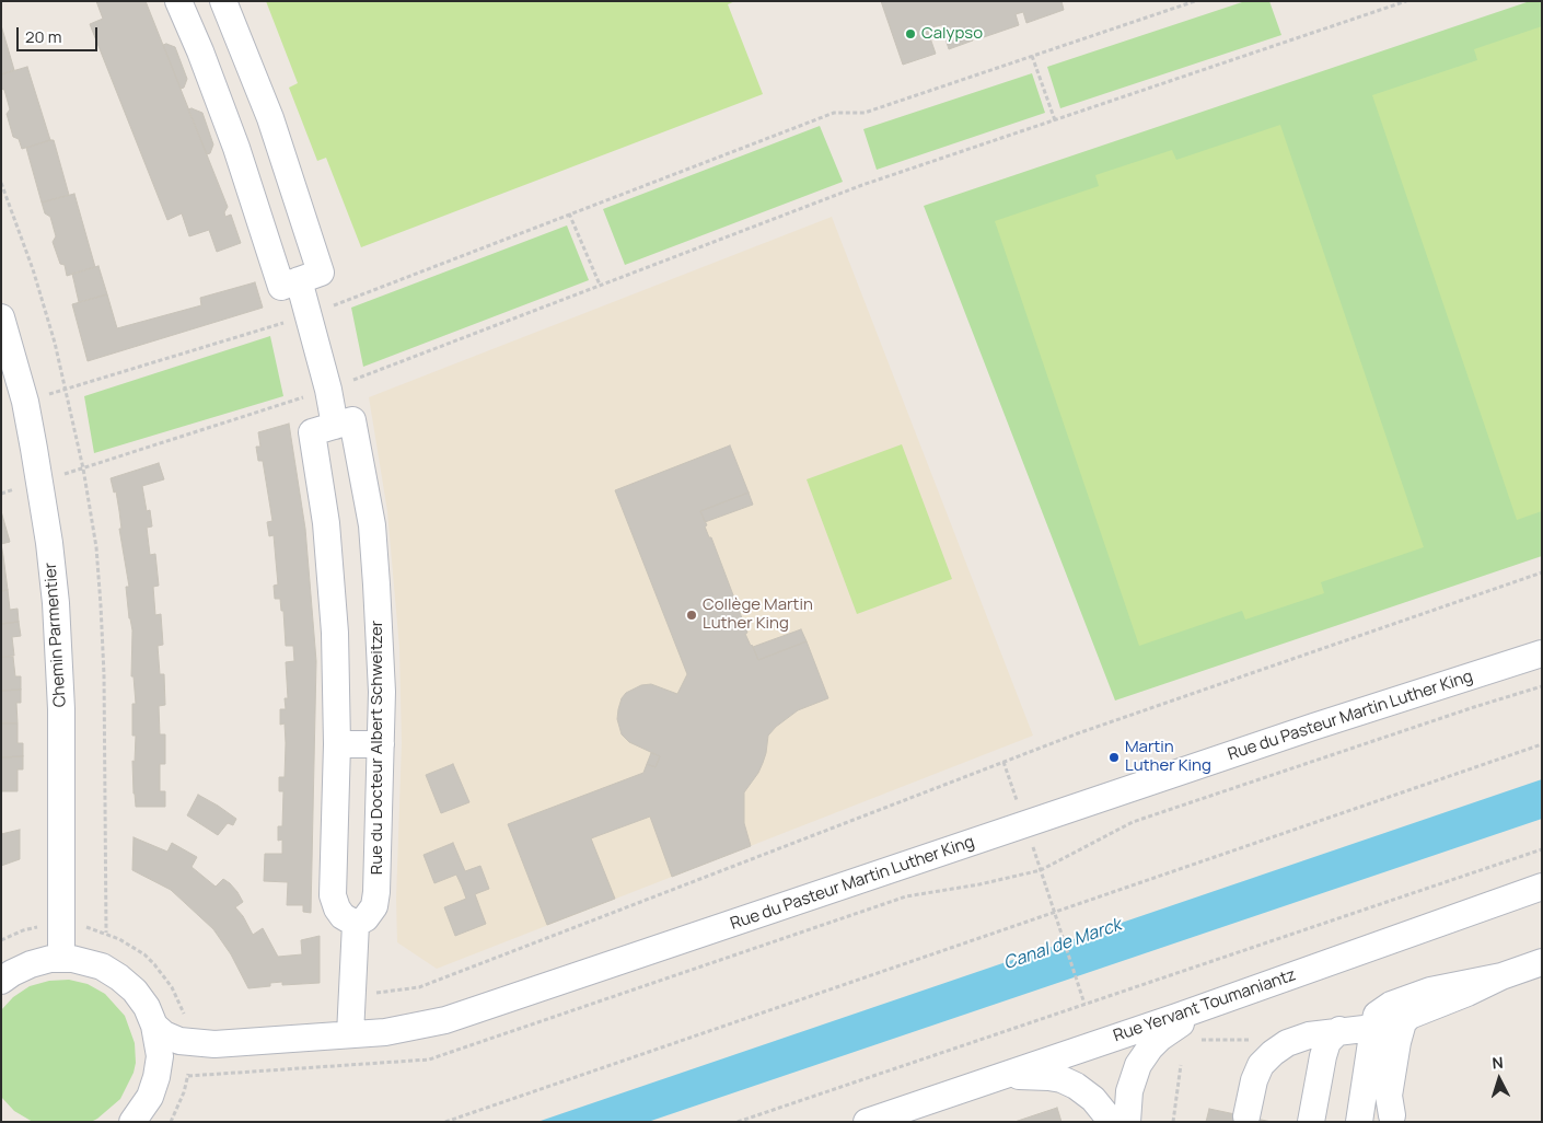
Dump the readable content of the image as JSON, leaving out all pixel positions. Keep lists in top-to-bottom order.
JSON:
{
  "streets": {
    "street": [
      "Chemin Parmentier",
      "Rue du Pasteur Martin Luther King",
      "Rue du Docteur Albert Schweitzer",
      "Rue Yervant Toumaniantz"
    ]
  },
  "water": ["Canal de Marck"],
  "places": ["Calypso", "Collège Martin Luther King", "Martin Luther King"],
  "scale_bar": "20 m",
  "north": "top"
}
